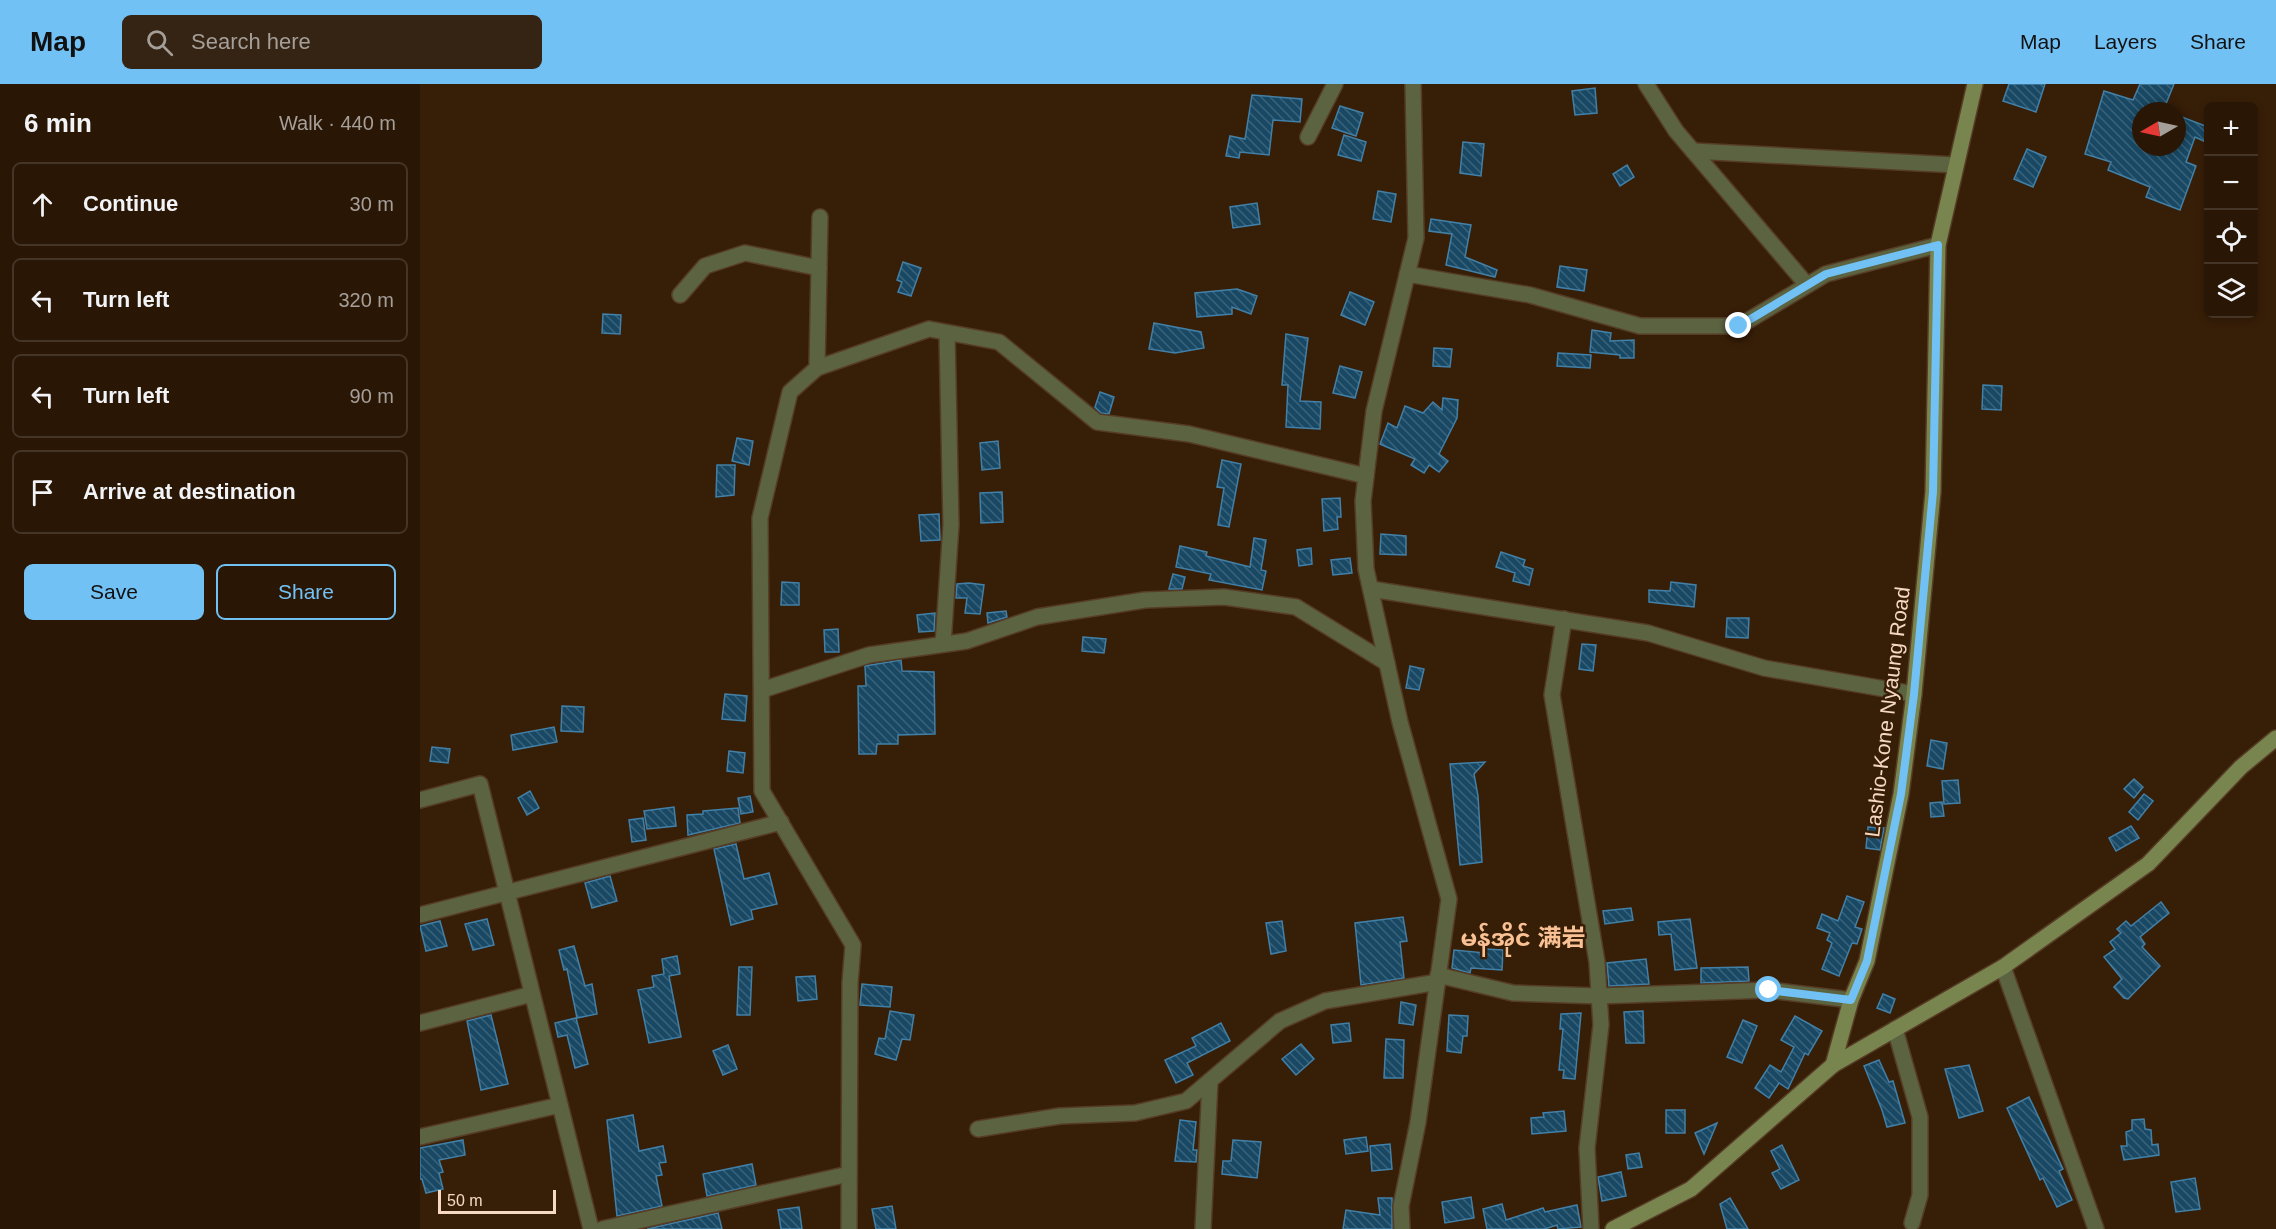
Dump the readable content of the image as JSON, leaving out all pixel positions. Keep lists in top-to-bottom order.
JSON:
{
  "streets": {
    "main road": ["Lashio-Kone Nyaung Road"]
  },
  "districts": ["မန်အိုင် 满岩"],
  "scale_bar": "50 m",
  "north": "left",
  "page": {
    "header": "Map",
    "search": "Search here",
    "nav": ["Map", "Layers", "Share"],
    "heading": ["6 min", "Walk · 440 m"],
    "map_buttons": ["+", "−"],
    "list": [
      ["Continue", "30 m"],
      ["Turn left", "320 m"],
      ["Turn left", "90 m"],
      "Arrive at destination"
    ],
    "buttons": ["Save", "Share"],
    "scale": "50 m"
  }
}
